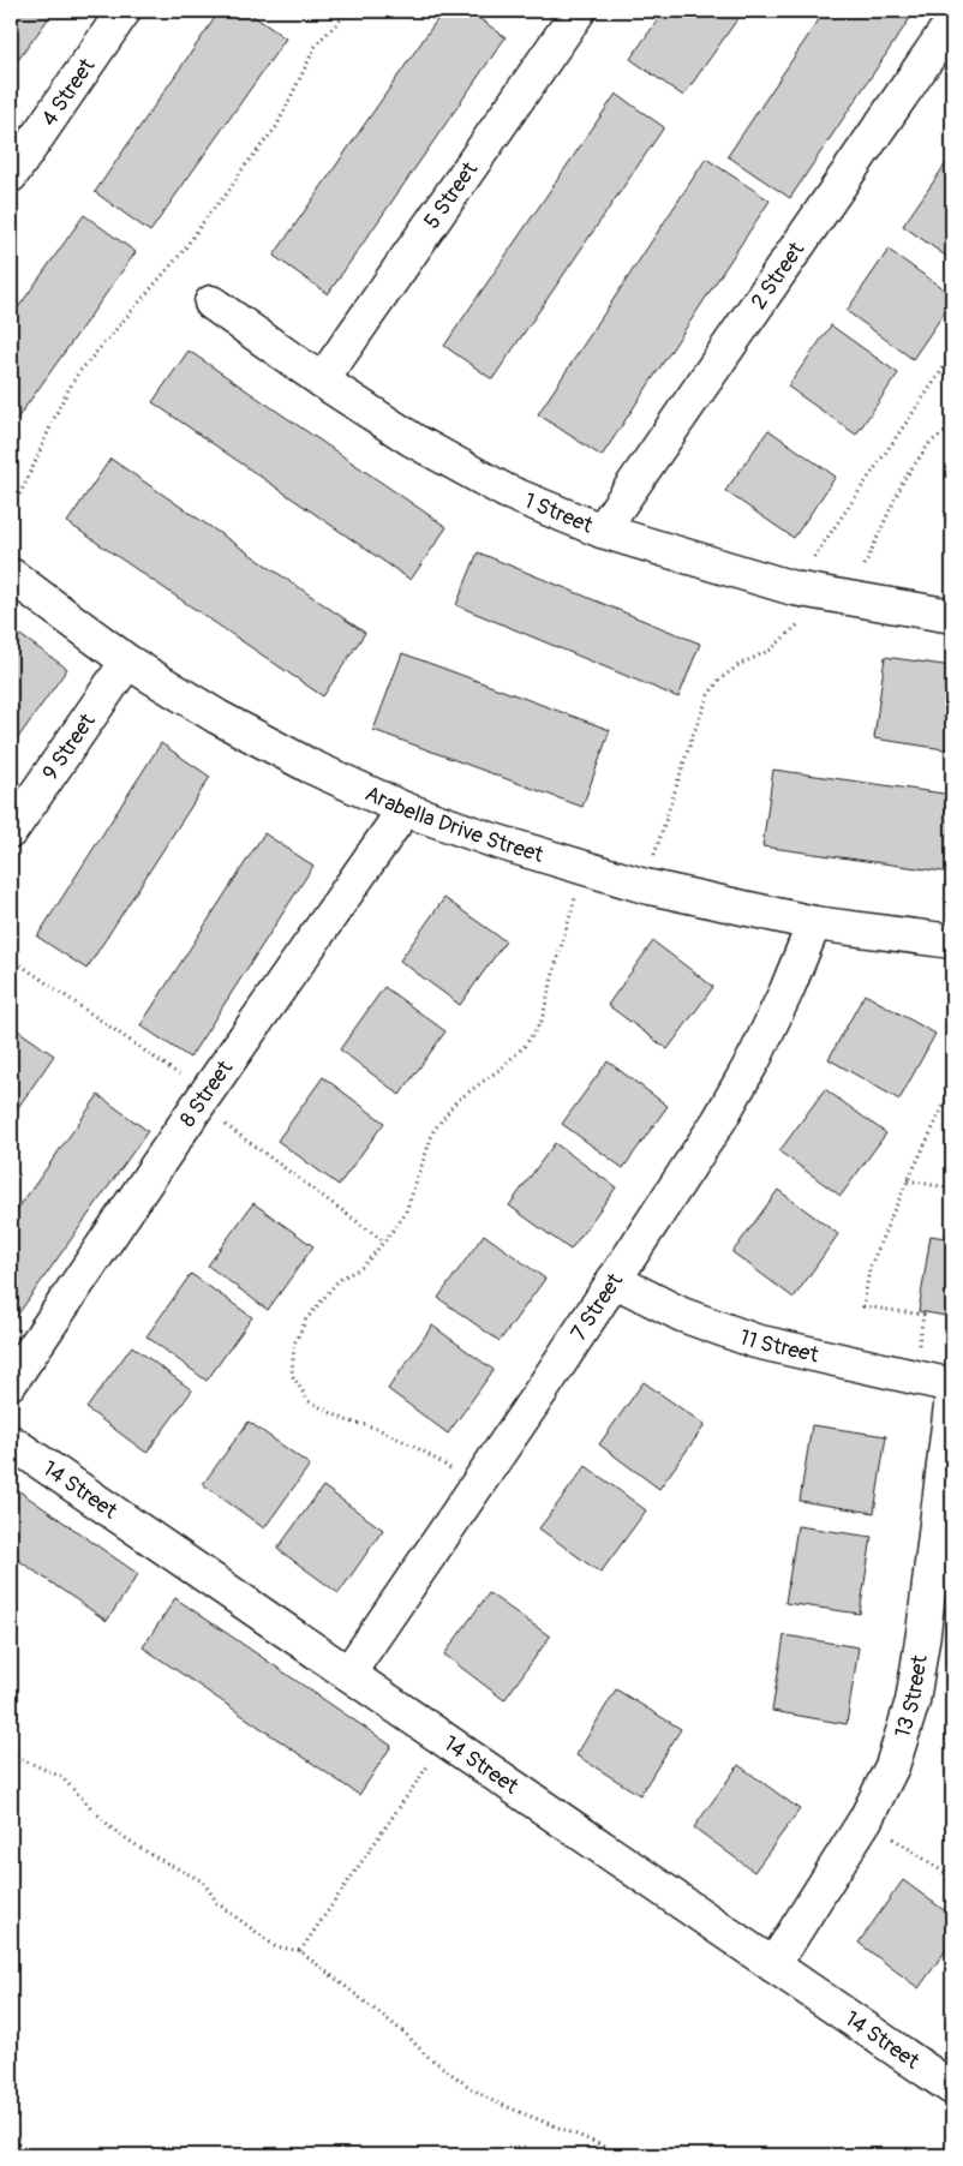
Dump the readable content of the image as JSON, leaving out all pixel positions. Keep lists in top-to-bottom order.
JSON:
{
  "streets": {
    "street": [
      "4 Street",
      "5 Street",
      "2 Street",
      "1 Street",
      "9 Street",
      "Arabella Drive Street",
      "8 Street",
      "7 Street",
      "11 Street",
      "14 Street",
      "13 Street"
    ]
  },
  "crossings": [
    ["5 Street", "1 Street"],
    ["2 Street", "1 Street"],
    ["9 Street", "Arabella Drive Street"],
    ["Arabella Drive Street", "8 Street"],
    ["Arabella Drive Street", "7 Street"],
    ["7 Street", "11 Street"],
    ["7 Street", "14 Street"],
    ["14 Street", "13 Street"]
  ]
}
